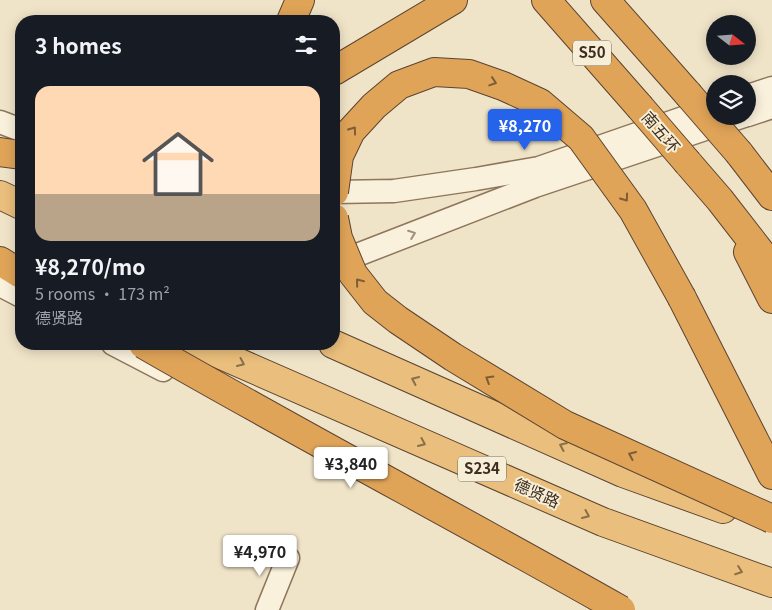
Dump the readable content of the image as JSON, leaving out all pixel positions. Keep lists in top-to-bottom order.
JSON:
{
  "streets": {
    "highway": [
      "S50",
      "南五环",
      "S234",
      "德贤路"
    ]
  },
  "north": "right",
  "page": {
    "heading": "3 homes",
    "list": [
      {
        "name": "¥8,270/mo",
        "note": "5 rooms · 173 m² · 德贤路"
      }
    ],
    "price": ["¥8,270", "¥3,840", "¥4,970"]
  }
}
